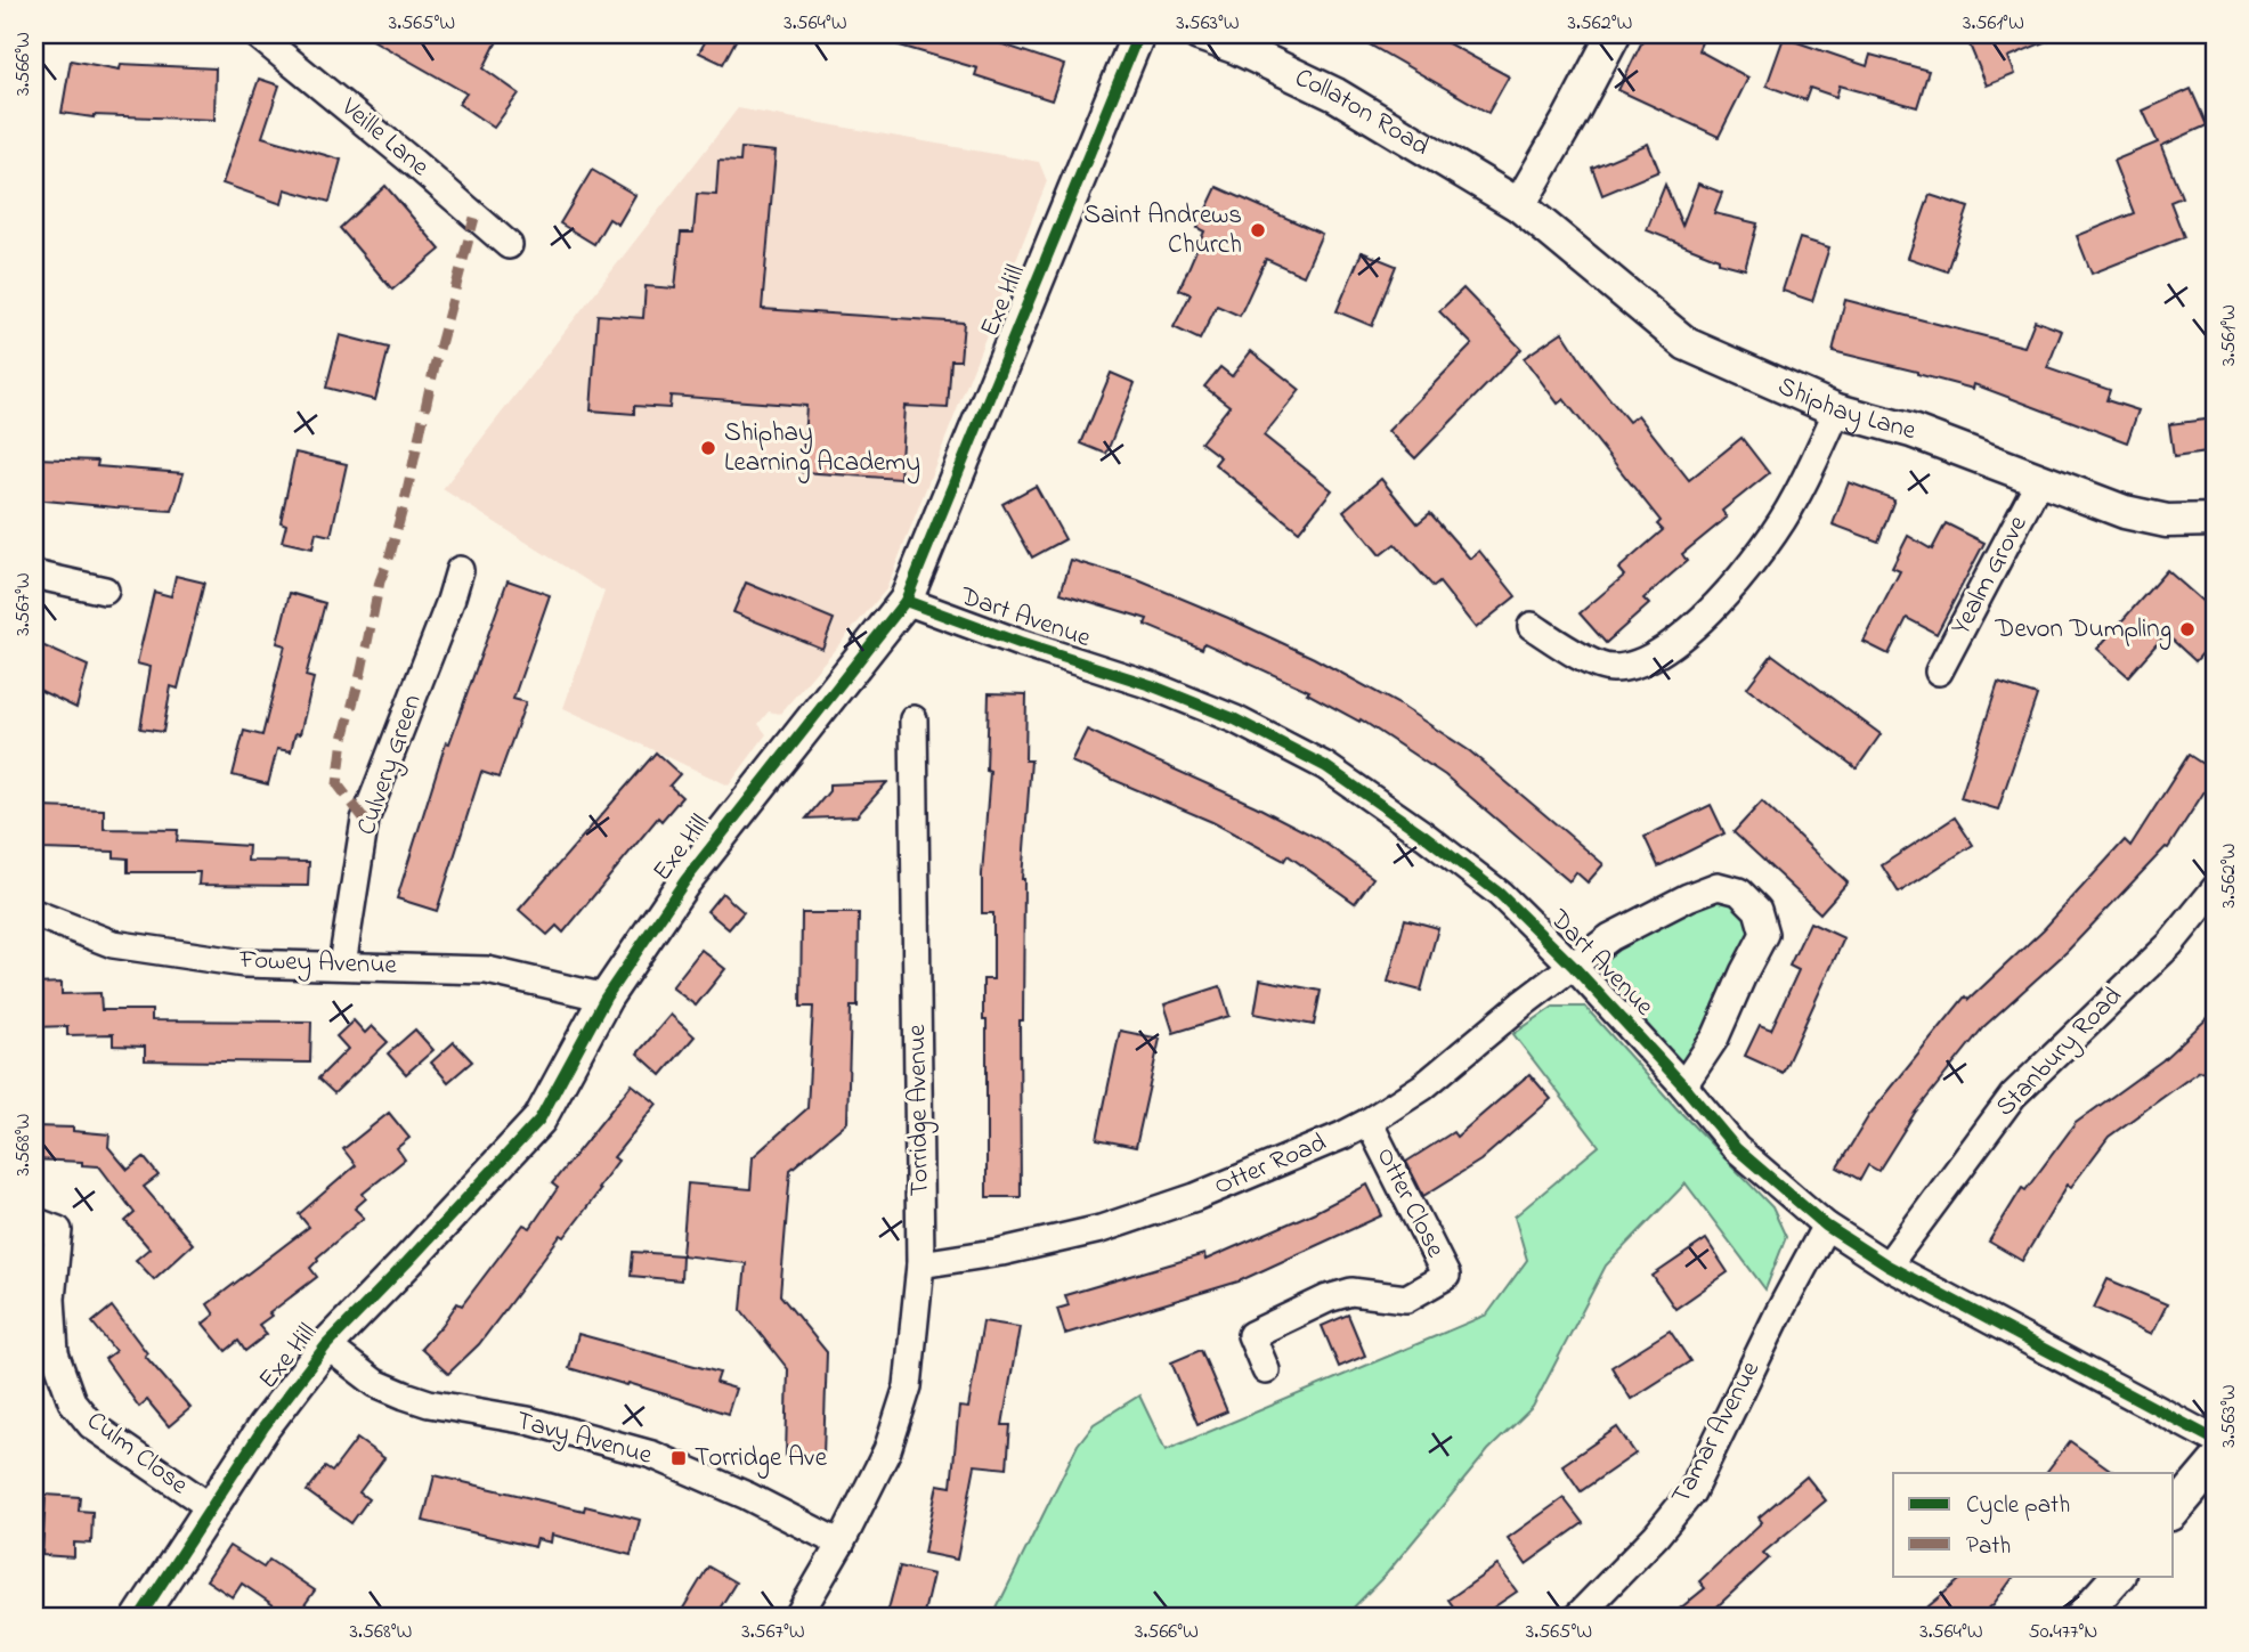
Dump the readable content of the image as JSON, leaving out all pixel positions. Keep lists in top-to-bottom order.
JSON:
{
  "streets": {
    "street": [
      "Collaton Road",
      "Veille Lane",
      "Exe Hill",
      "Shiphay Lane",
      "Yealm Grove",
      "Dart Avenue",
      "Culvery Green",
      "Fowey Avenue",
      "Stanbury Road",
      "Torridge Avenue",
      "Otter Road",
      "Otter Close",
      "Tamar Avenue",
      "Tavy Avenue",
      "Culm Close"
    ]
  },
  "crossings": [
    ["Collaton Road", "Shiphay Lane"],
    ["Exe Hill", "Dart Avenue"],
    ["Exe Hill", "Fowey Avenue"],
    ["Exe Hill", "Tavy Avenue"],
    ["Exe Hill", "Culm Close"],
    ["Shiphay Lane", "Yealm Grove"],
    ["Dart Avenue", "Stanbury Road"],
    ["Dart Avenue", "Otter Road"],
    ["Dart Avenue", "Tamar Avenue"],
    ["Culvery Green", "Fowey Avenue"],
    ["Torridge Avenue", "Otter Road"],
    ["Torridge Avenue", "Tavy Avenue"],
    ["Otter Road", "Otter Close"]
  ],
  "places": {
    "other": ["Saint Andrews Church", "Shiphay Learning Academy", "Devon Dumpling"],
    "transit": ["Torridge Ave"]
  },
  "legend": ["Cycle path", "Path"],
  "coordinates": [
    "3.565°W",
    "3.564°W",
    "3.563°W",
    "3.562°W",
    "3.561°W",
    "3.566°W",
    "3.567°W",
    "3.568°W",
    "50.477°N"
  ]
}
